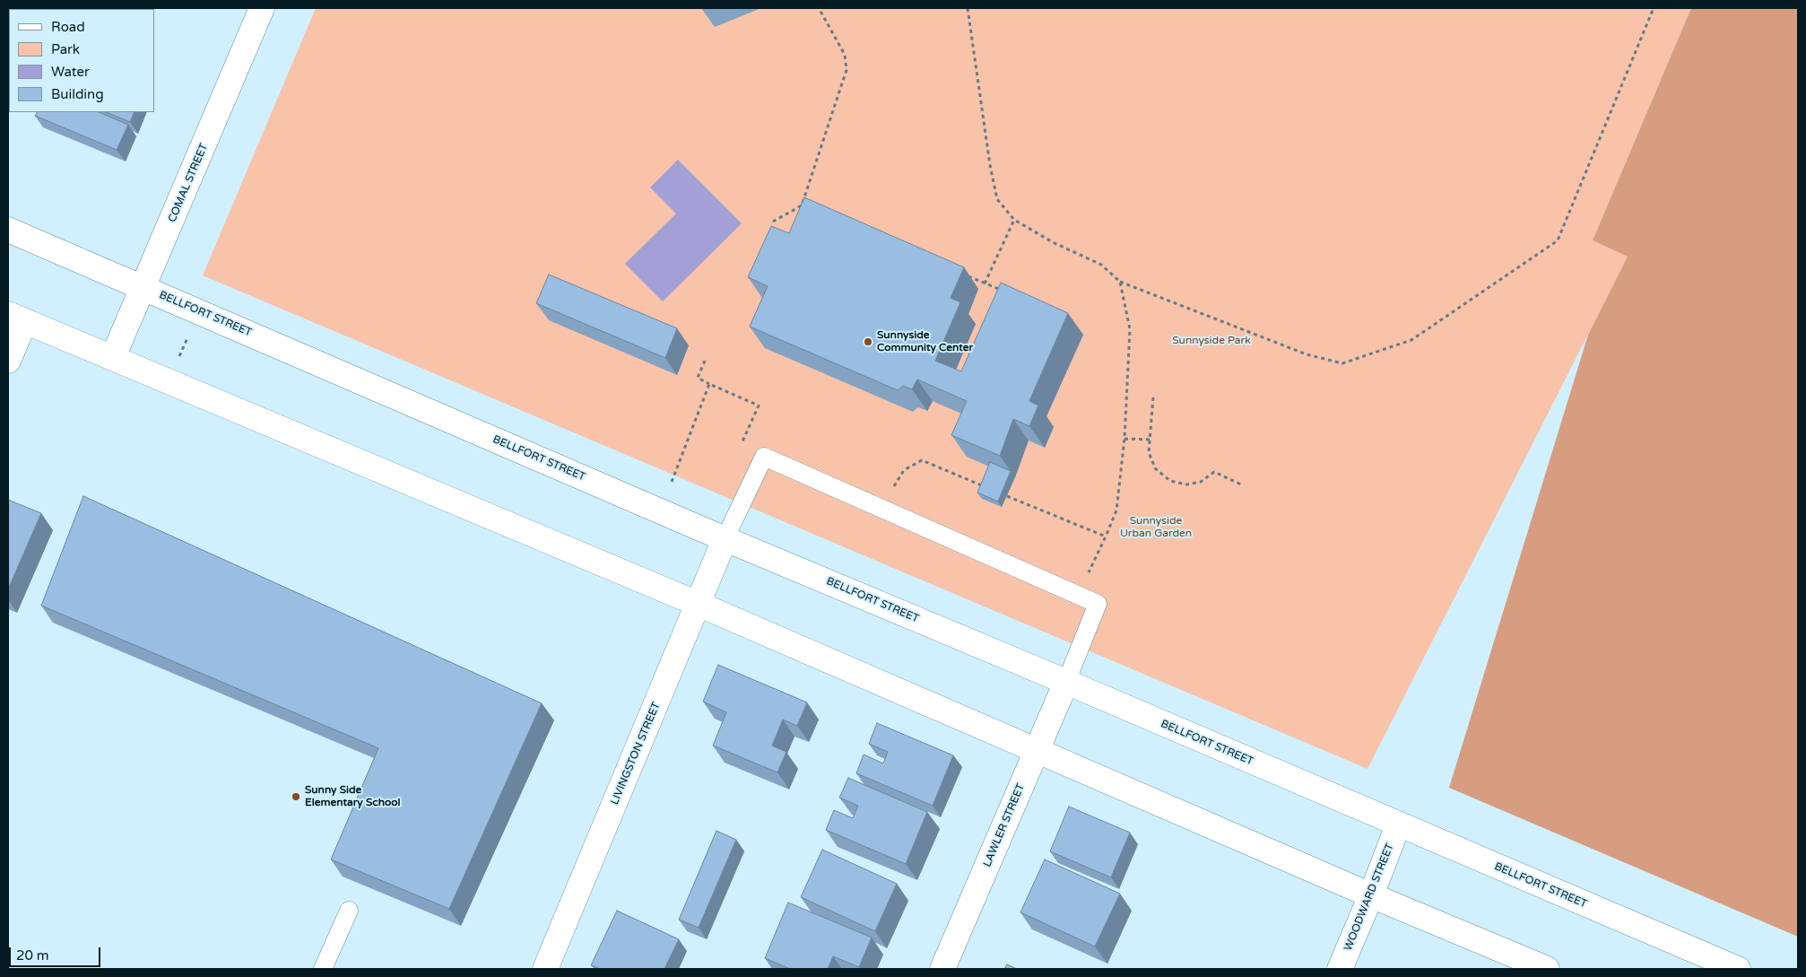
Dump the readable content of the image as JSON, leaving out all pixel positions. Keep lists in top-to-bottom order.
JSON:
{
  "streets": {
    "main road": [
      "COMAL STREET",
      "BELLFORT STREET",
      "LIVINGSTON STREET",
      "LAWLER STREET",
      "WOODWARD STREET"
    ]
  },
  "crossings": [
    ["COMAL STREET", "BELLFORT STREET"],
    ["BELLFORT STREET", "LIVINGSTON STREET"],
    ["BELLFORT STREET", "LAWLER STREET"],
    ["BELLFORT STREET", "WOODWARD STREET"]
  ],
  "parks": ["Sunnyside Park", "Sunnyside Urban Garden"],
  "places": ["Sunnyside Community Center", "Sunny Side Elementary School"],
  "legend": [
    "Road",
    "Park",
    "Water",
    "Building"
  ],
  "scale_bar": "20 m"
}
